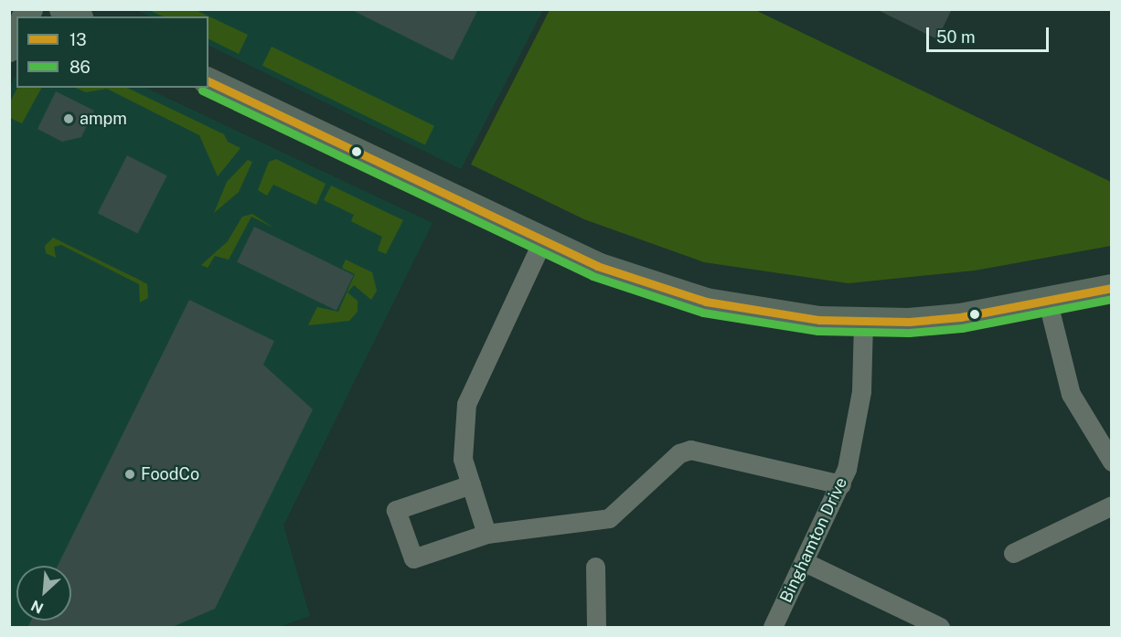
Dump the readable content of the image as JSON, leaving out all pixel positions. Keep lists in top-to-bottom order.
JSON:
{
  "streets": {
    "street": ["Binghamton Drive"]
  },
  "places": ["ampm", "FoodCo"],
  "lines": ["transit line 13", "transit line 86"],
  "legend": ["13", "86"],
  "scale_bar": "50 m",
  "north": "bottom left"
}
